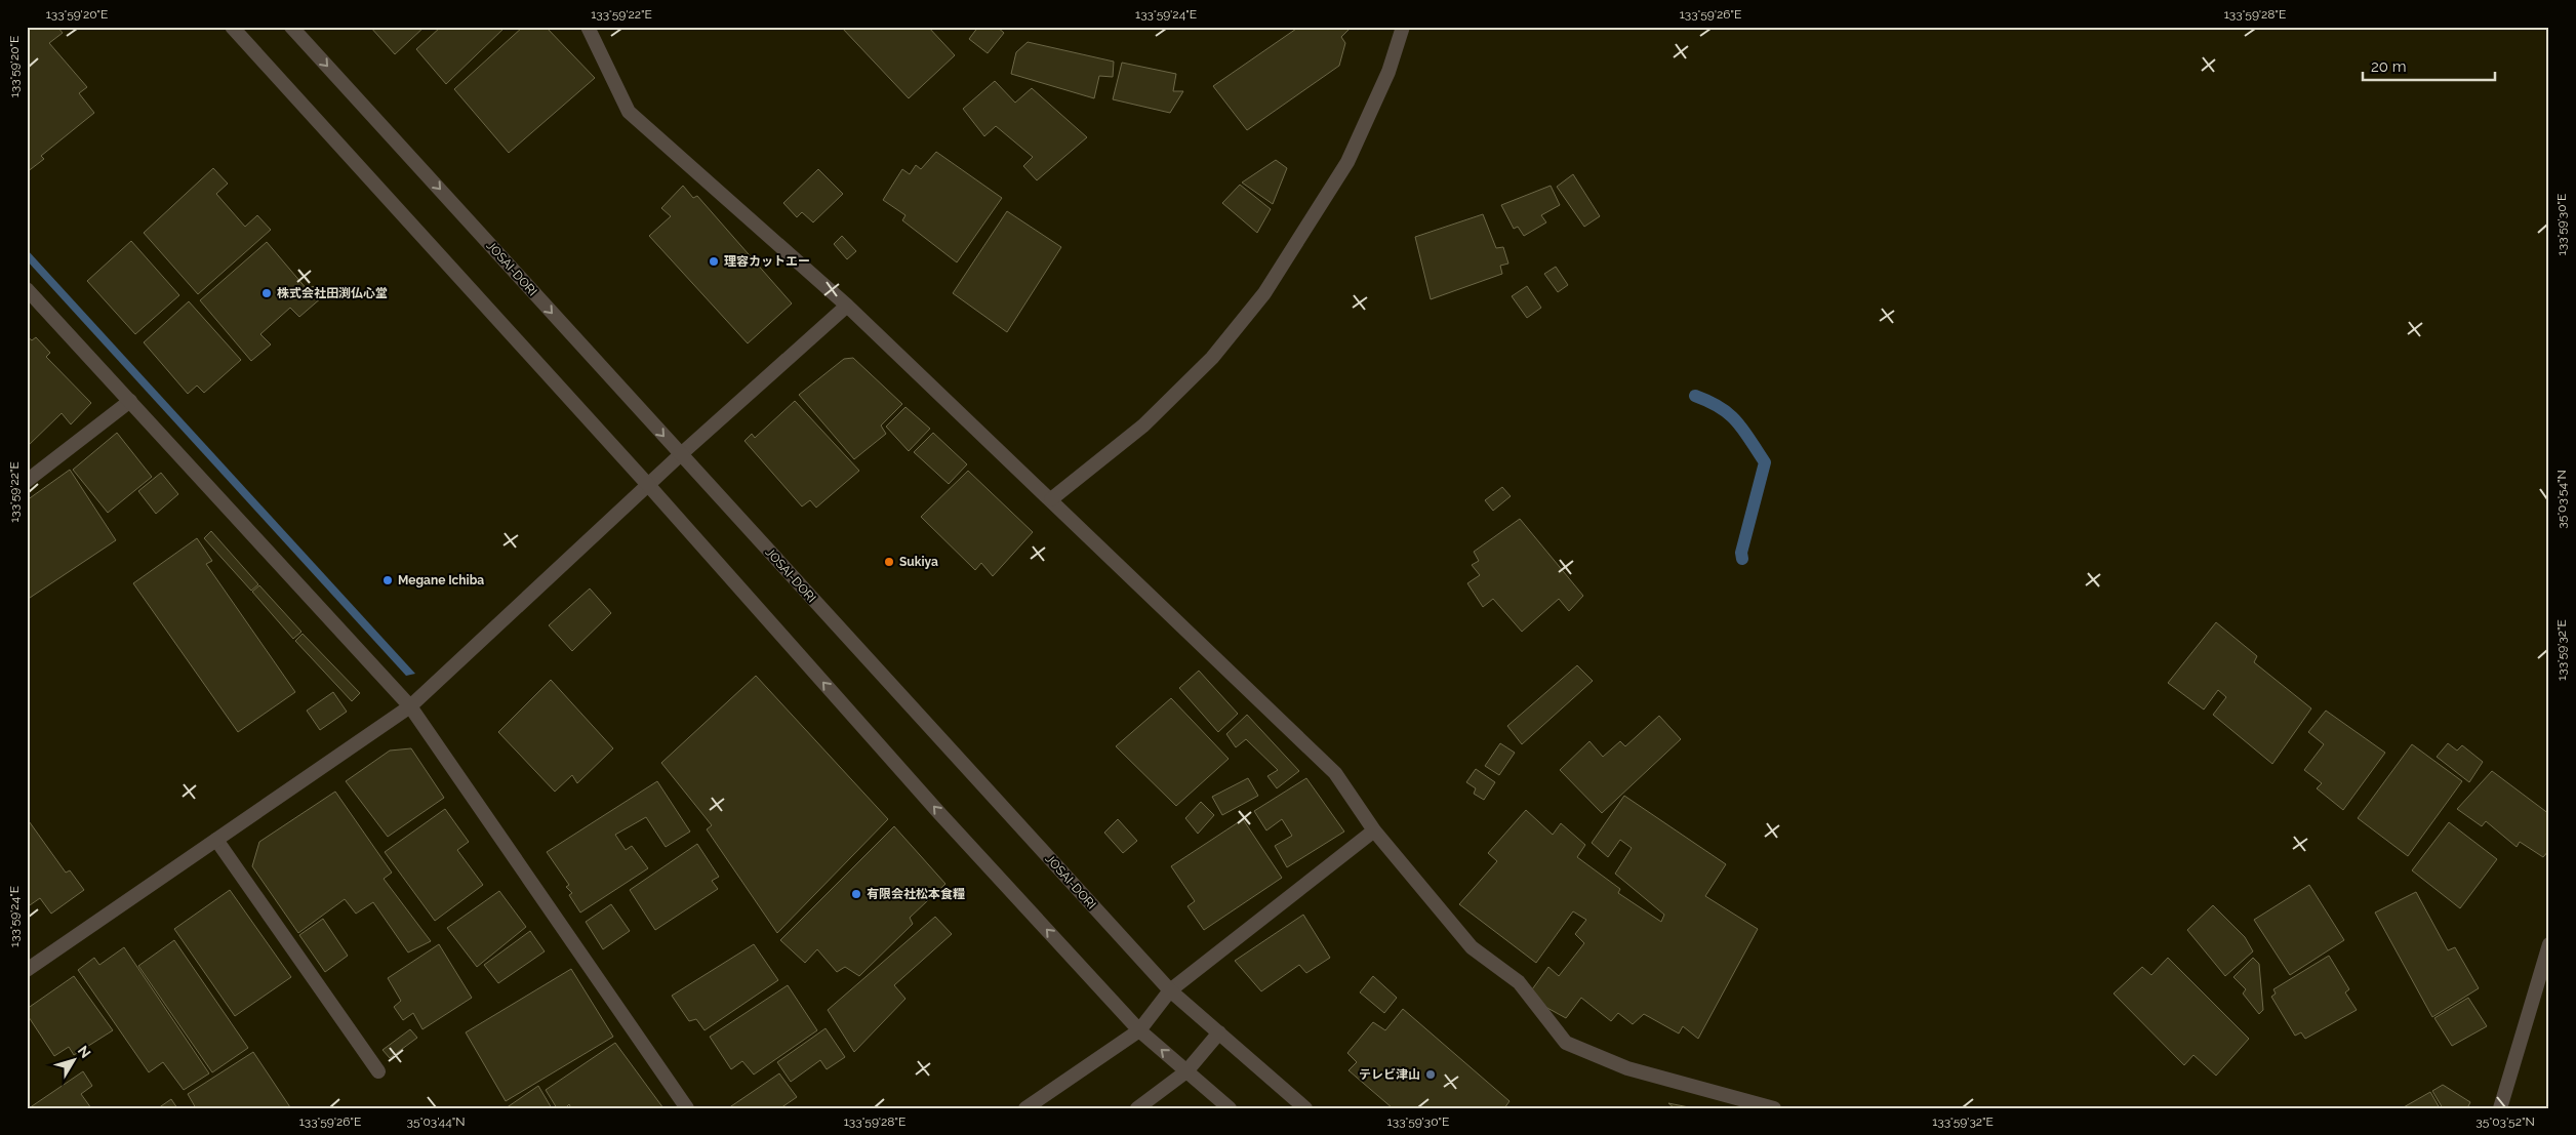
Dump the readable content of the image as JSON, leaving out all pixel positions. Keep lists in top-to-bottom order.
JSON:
{
  "streets": {
    "street": ["JOSAI-DORI"]
  },
  "places": [
    "理容カットエー",
    "株式会社田渕仏心堂",
    "Sukiya",
    "Megane Ichiba",
    "有限会社松本食糧",
    "テレビ津山"
  ],
  "scale_bar": "20 m",
  "north": "top right",
  "coordinates": [
    "133°59'20\"E",
    "133°59'22\"E",
    "133°59'24\"E",
    "133°59'26\"E",
    "133°59'28\"E",
    "133°59'30\"E",
    "35°03'54\"N",
    "133°59'32\"E",
    "35°03'44\"N",
    "35°03'52\"N"
  ]
}
